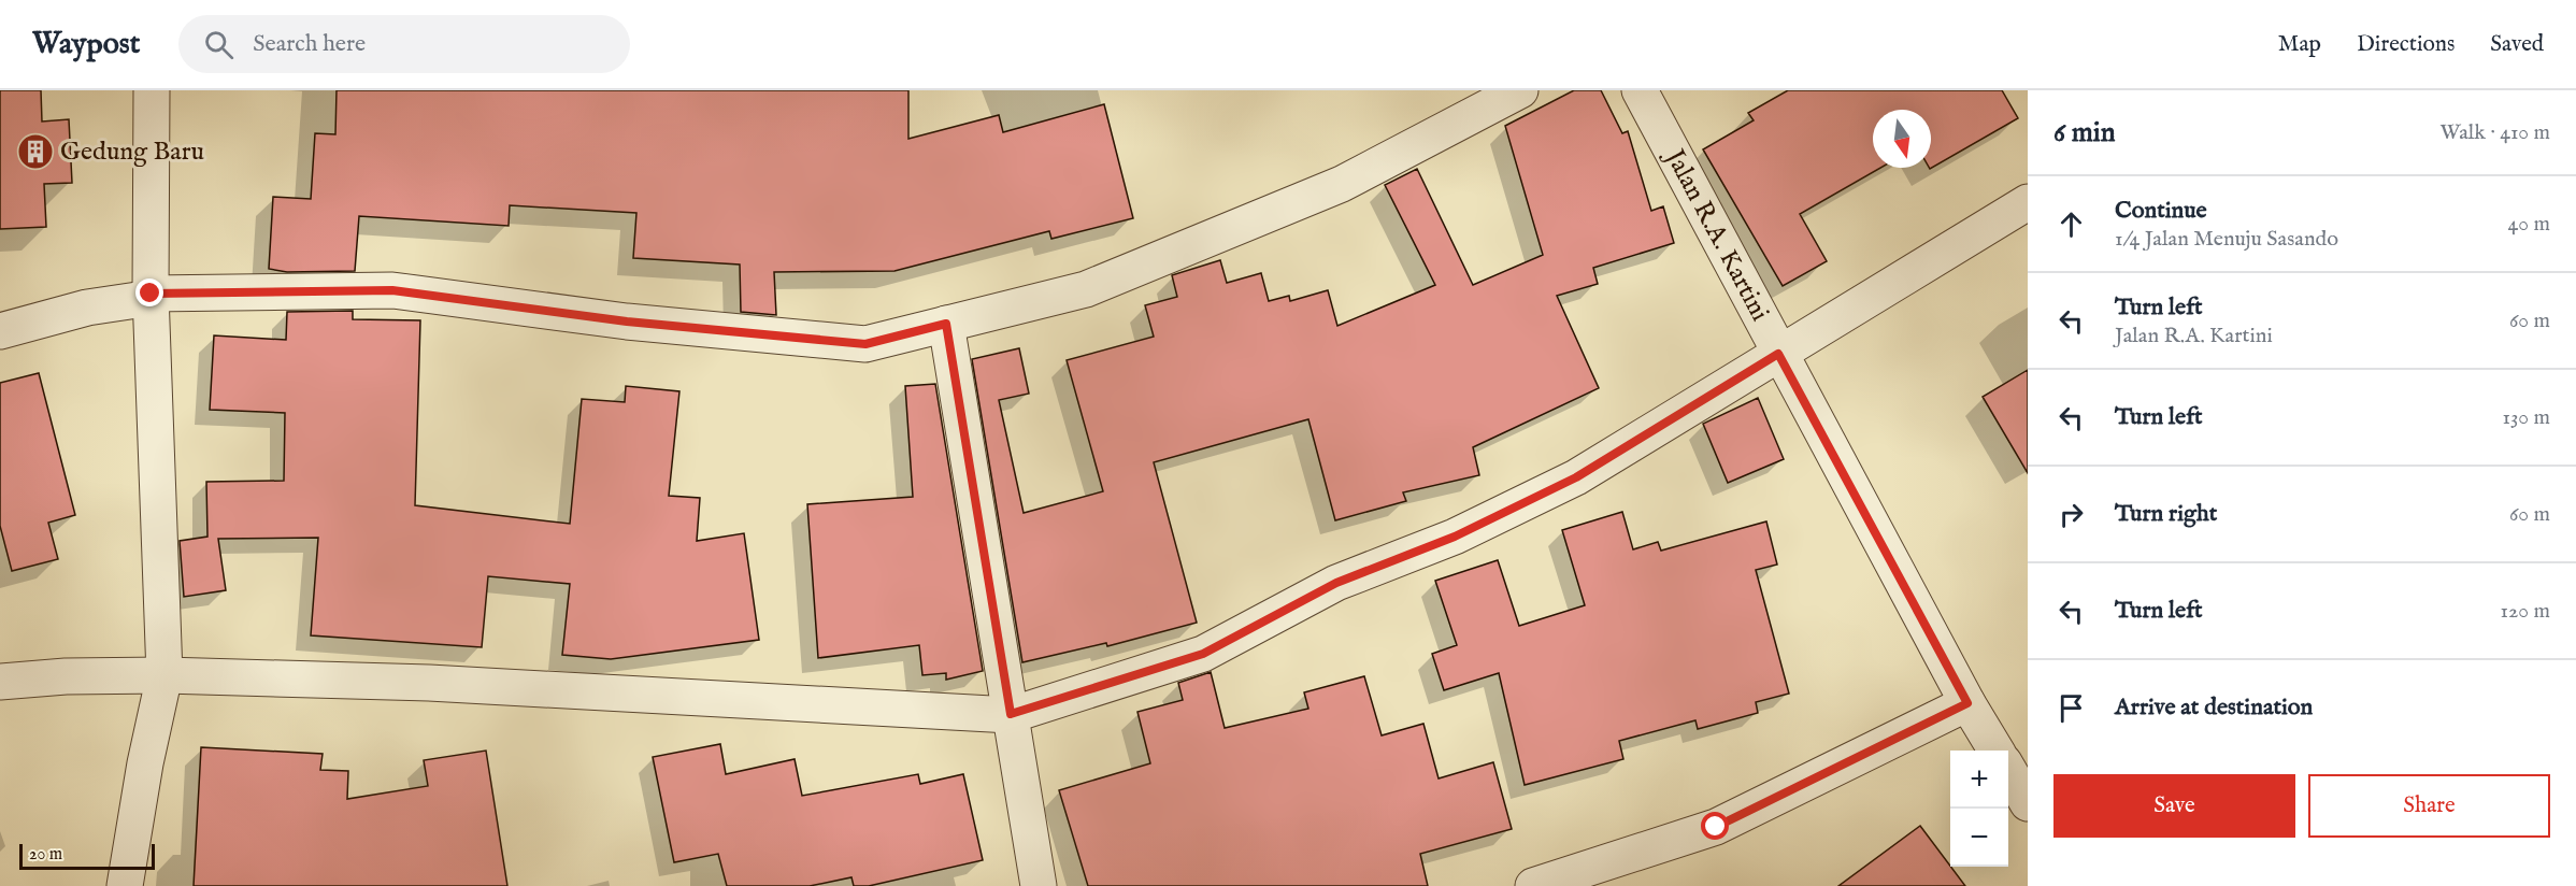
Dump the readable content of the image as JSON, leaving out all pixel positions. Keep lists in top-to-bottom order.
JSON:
{
  "streets": {
    "street": ["Jalan R.A. Kartini"]
  },
  "places": {
    "building": ["Gedung Baru"]
  },
  "scale_bar": "20 m",
  "north": "bottom",
  "page": {
    "header": "Waypost",
    "search": "Search here",
    "nav": ["Map", "Directions", "Saved"],
    "heading": ["6 min", "Walk · 410 m"],
    "list": [
      ["Continue", "1/4 Jalan Menuju Sasando", "40 m"],
      ["Turn left", "Jalan R.A. Kartini", "60 m"],
      ["Turn left", "130 m"],
      ["Turn right", "60 m"],
      ["Turn left", "120 m"],
      "Arrive at destination"
    ],
    "map_buttons": ["+", "−"],
    "buttons": ["Save", "Share"],
    "scale": "20 m"
  }
}
